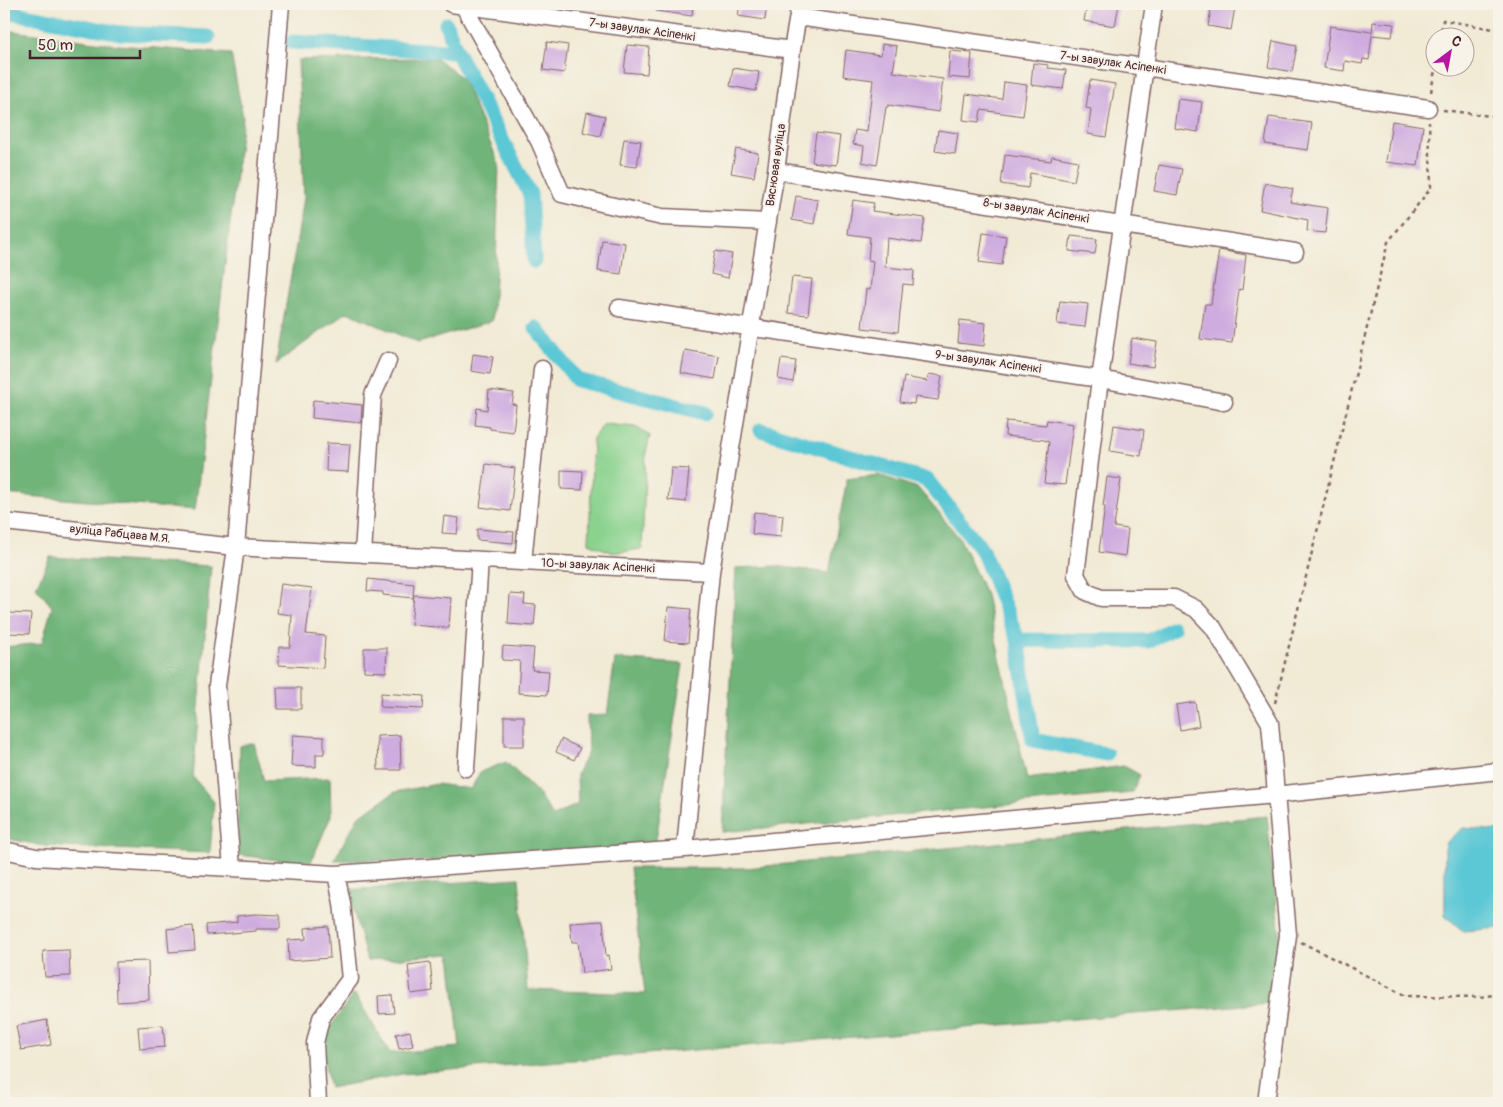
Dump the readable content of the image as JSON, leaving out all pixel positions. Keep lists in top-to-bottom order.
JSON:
{
  "streets": {
    "street": [
      "7-ы завулак Асіпенкі",
      "Вясновая вуліца",
      "8-ы завулак Асіпенкі",
      "9-ы завулак Асіпенкі",
      "вуліца Рабцава М.Я.",
      "10-ы завулак Асіпенкі"
    ]
  },
  "crossings": [
    ["7-ы завулак Асіпенкі", "Вясновая вуліца"],
    ["Вясновая вуліца", "8-ы завулак Асіпенкі"],
    ["Вясновая вуліца", "9-ы завулак Асіпенкі"],
    ["вуліца Рабцава М.Я.", "10-ы завулак Асіпенкі"]
  ],
  "scale_bar": "50 m",
  "north": "top right"
}
